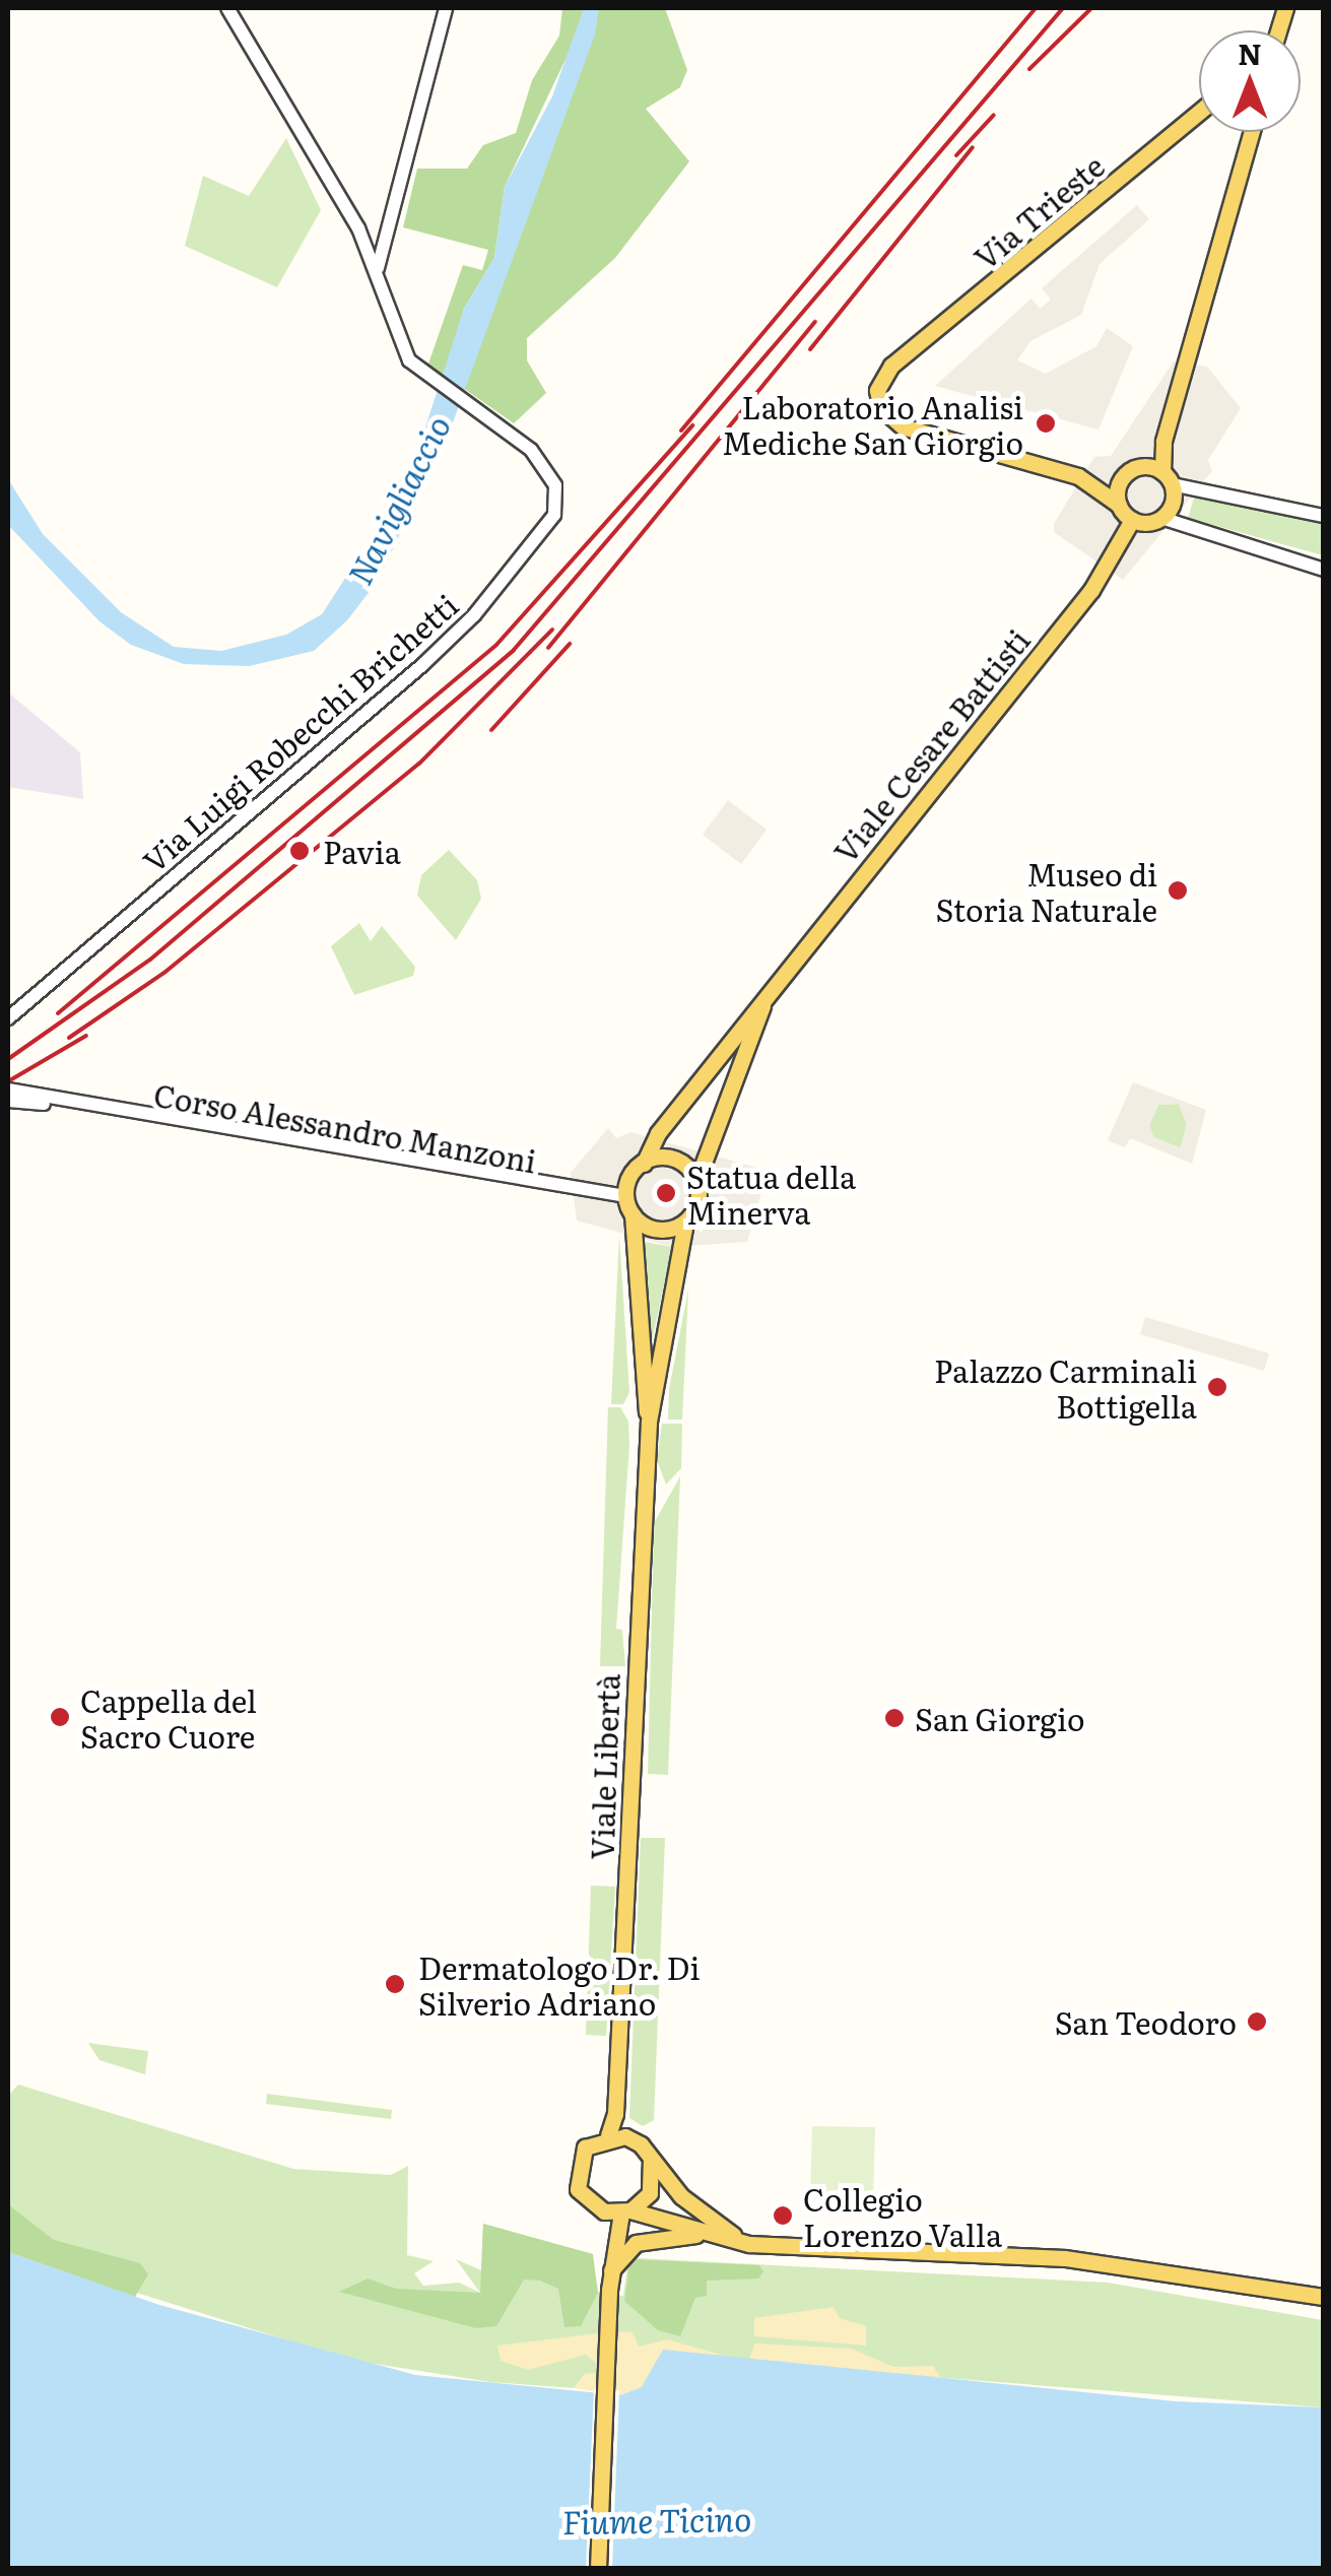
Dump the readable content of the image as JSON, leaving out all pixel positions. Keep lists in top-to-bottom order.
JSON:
{
  "streets": {
    "main road": ["Via Trieste", "Viale Cesare Battisti", "Viale Libertà"],
    "street": ["Via Luigi Robecchi Brichetti", "Corso Alessandro Manzoni"]
  },
  "crossings": [
    ["Via Trieste", "Viale Cesare Battisti"],
    ["Viale Cesare Battisti", "Corso Alessandro Manzoni"],
    ["Viale Cesare Battisti", "Viale Libertà"],
    ["Corso Alessandro Manzoni", "Viale Libertà"]
  ],
  "water": ["Navigliaccio", "Fiume Ticino"],
  "places": [
    "Laboratorio Analisi Mediche San Giorgio",
    "Pavia",
    "Museo di Storia Naturale",
    "Statua della Minerva",
    "Palazzo Carminali Bottigella",
    "Cappella del Sacro Cuore",
    "San Giorgio",
    "Dermatologo Dr. Di Silverio Adriano",
    "San Teodoro",
    "Collegio Lorenzo Valla"
  ],
  "north": "top"
}
